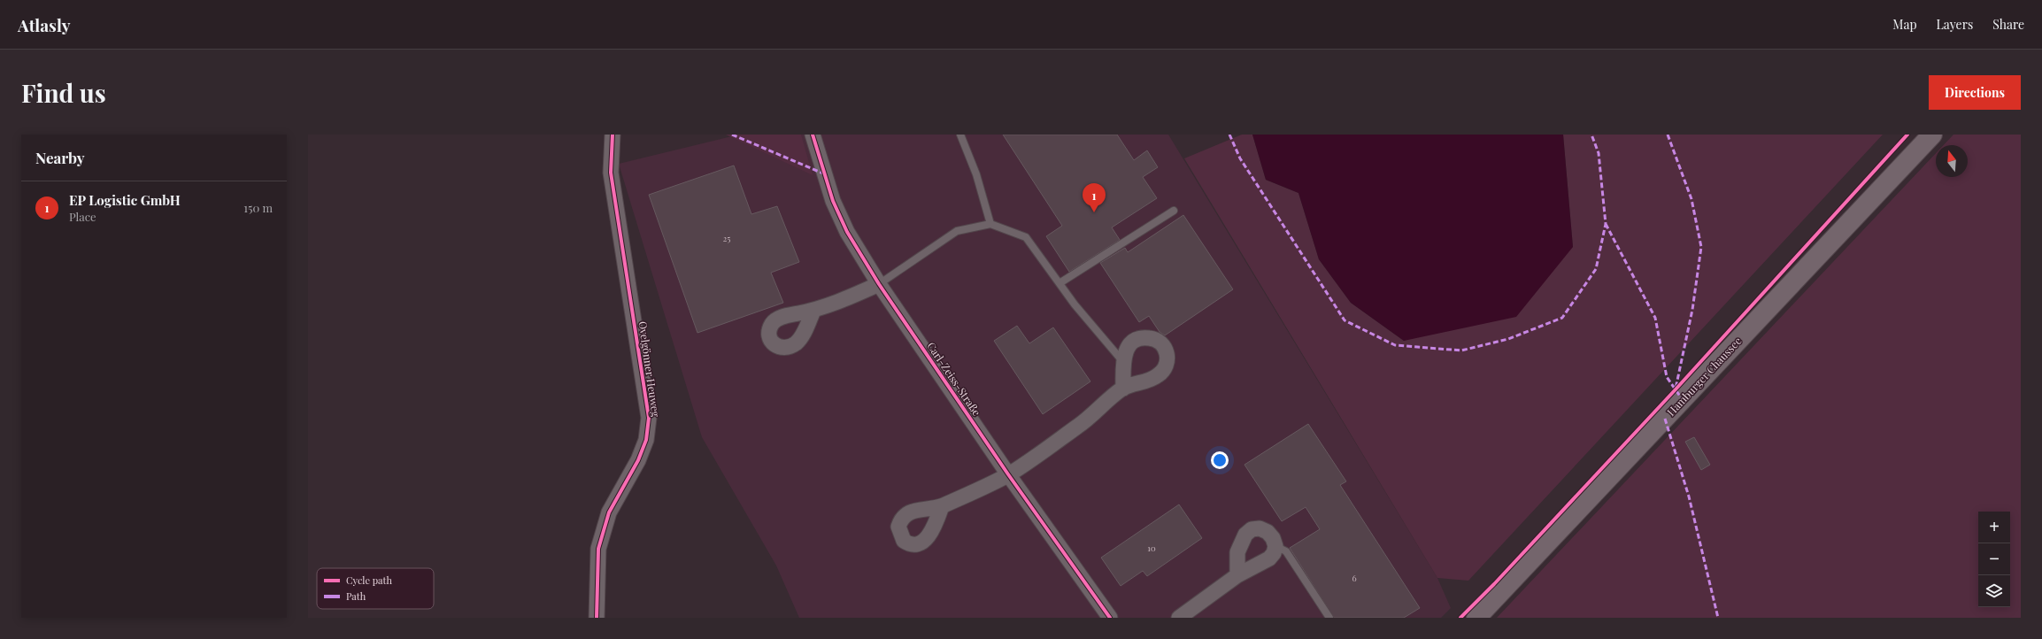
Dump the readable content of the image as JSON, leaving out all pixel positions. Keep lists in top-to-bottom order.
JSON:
{
  "streets": {
    "main road": ["Hamburger Chaussee"],
    "street": ["Ovelgönner Heuweg", "Carl-Zeiss-Straße"]
  },
  "house_numbers": ["25", "10", "6"],
  "legend": ["Cycle path", "Path"],
  "north": "top",
  "page": {
    "header": "Atlasly",
    "nav": ["Map", "Layers", "Share"],
    "buttons": "Directions",
    "title": "Find us",
    "heading": "Nearby",
    "list": [
      {
        "mark": "1",
        "name": "EP Logistic GmbH",
        "note": "Place",
        "value": "150 m"
      }
    ],
    "pins": "1",
    "map_buttons": ["+", "−"]
  }
}
